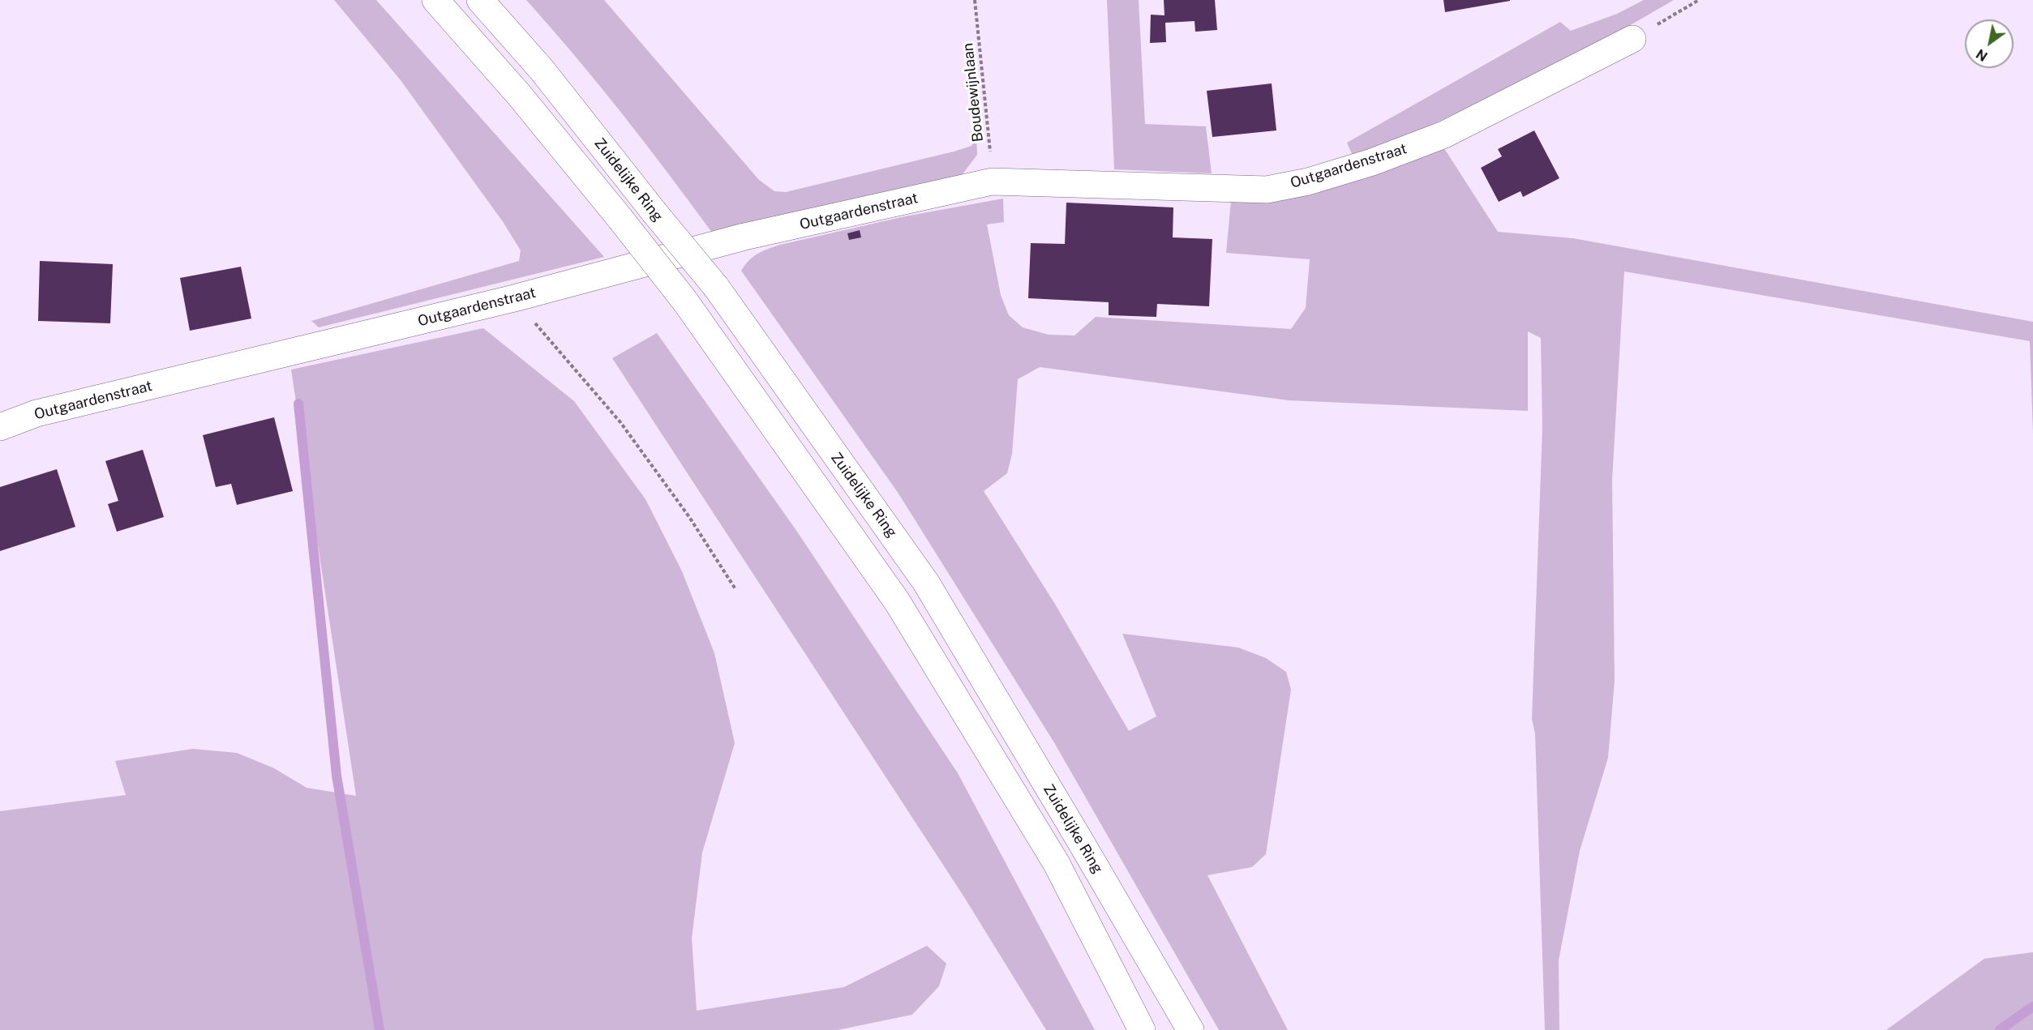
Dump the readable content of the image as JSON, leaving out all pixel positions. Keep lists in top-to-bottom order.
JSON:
{
  "streets": {
    "main road": ["Outgaardenstraat", "Zuidelijke Ring"],
    "path": ["Boudewijnlaan"]
  },
  "crossings": [
    ["Boudewijnlaan", "Outgaardenstraat"]
  ],
  "north": "bottom left"
}
